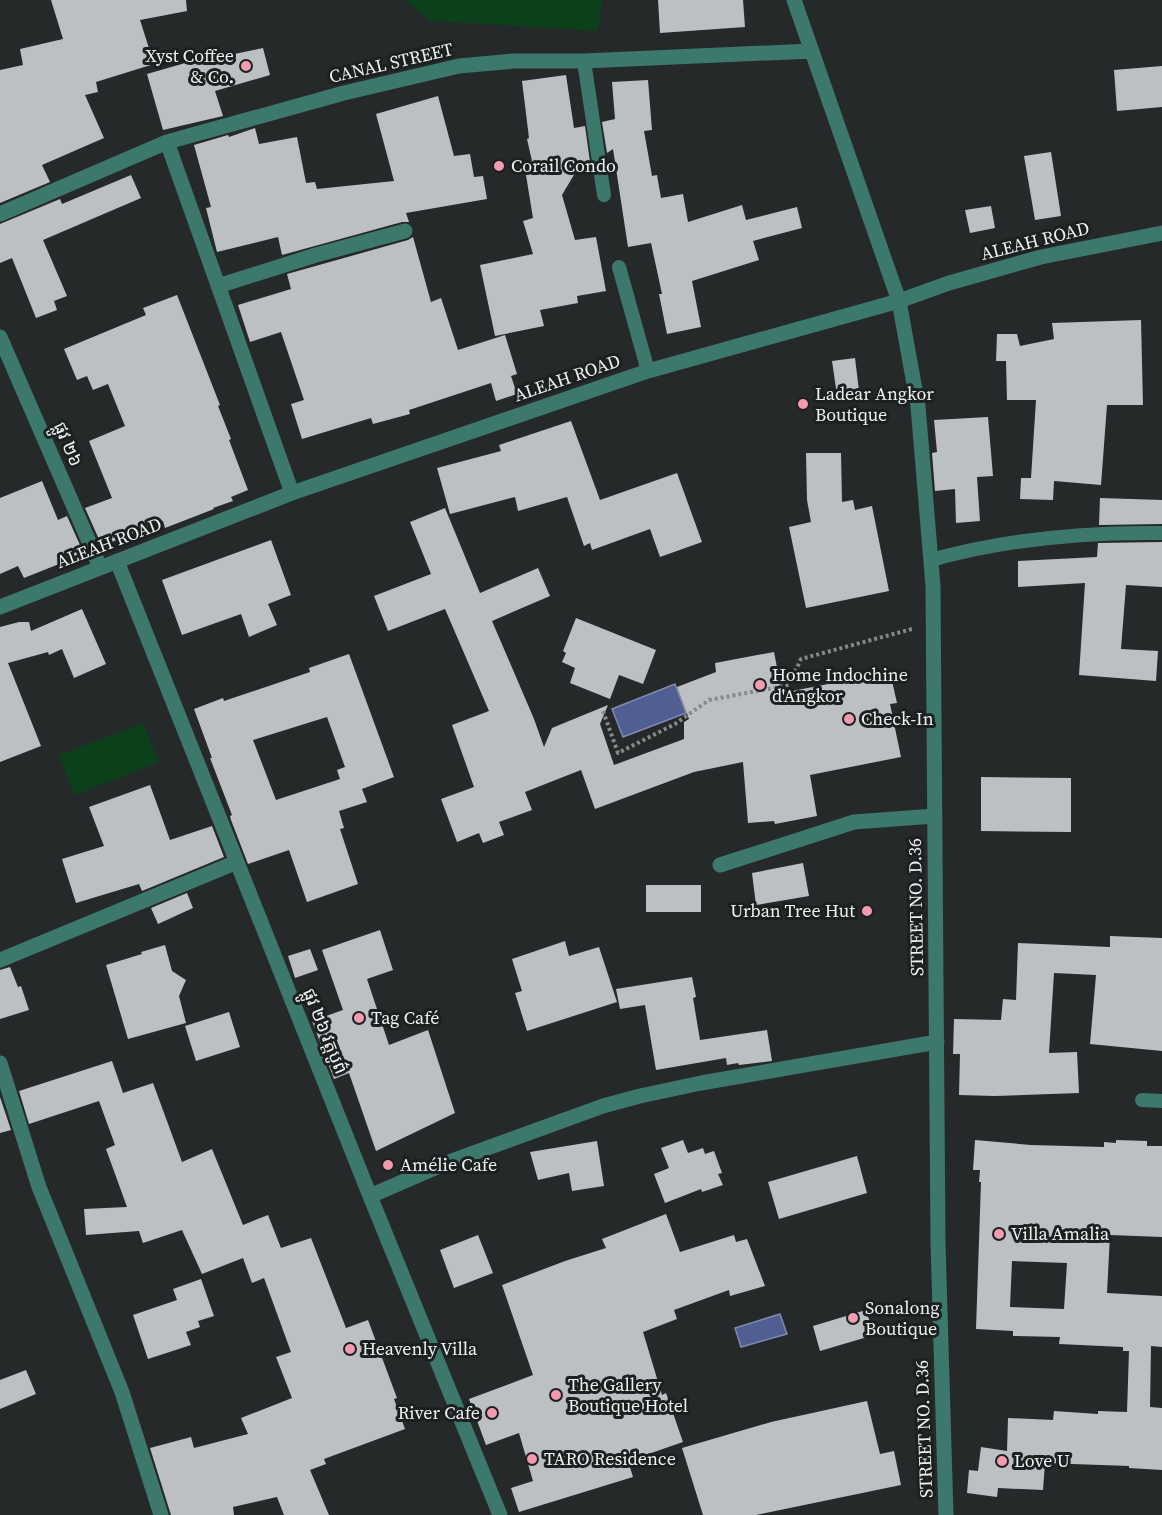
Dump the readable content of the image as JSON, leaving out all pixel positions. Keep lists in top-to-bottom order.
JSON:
{
  "streets": {
    "street": [
      "CANAL STREET",
      "ALEAH ROAD",
      "ផ្លូវ ២៦",
      "STREET NO. D.36",
      "ផ្លូវ ២៦ វត្តបូព៌"
    ]
  },
  "crossings": [
    ["CANAL STREET", "STREET NO. D.36"],
    ["ALEAH ROAD", "ផ្លូវ ២៦"],
    ["ALEAH ROAD", "STREET NO. D.36"],
    ["ALEAH ROAD", "ផ្លូវ ២៦ វត្តបូព៌"]
  ],
  "places": [
    "Xyst Coffee & Co.",
    "Corail Condo",
    "Ladear Angkor Boutique",
    "Home Indochine d'Angkor",
    "Check-In",
    "Urban Tree Hut",
    "Tag Café",
    "Amélie Cafe",
    "Villa Amalia",
    "Sonalong Boutique",
    "Heavenly Villa",
    "The Gallery Boutique Hotel",
    "River Cafe",
    "TARO Residence",
    "Love U"
  ]
}
